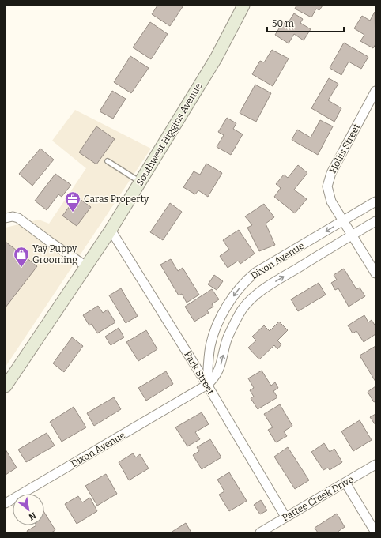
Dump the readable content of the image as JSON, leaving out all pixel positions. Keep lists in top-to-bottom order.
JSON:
{
  "streets": {
    "main road": ["Southwest Higgins Avenue"],
    "street": [
      "Hollis Street",
      "Dixon Avenue",
      "Park Street",
      "Pattee Creek Drive"
    ]
  },
  "crossings": [
    ["Southwest Higgins Avenue", "Park Street"],
    ["Hollis Street", "Dixon Avenue"],
    ["Dixon Avenue", "Park Street"],
    ["Park Street", "Pattee Creek Drive"]
  ],
  "places": {
    "office": ["Caras Property"],
    "shop": ["Yay Puppy Grooming"]
  },
  "scale_bar": "50 m",
  "north": "bottom right"
}
